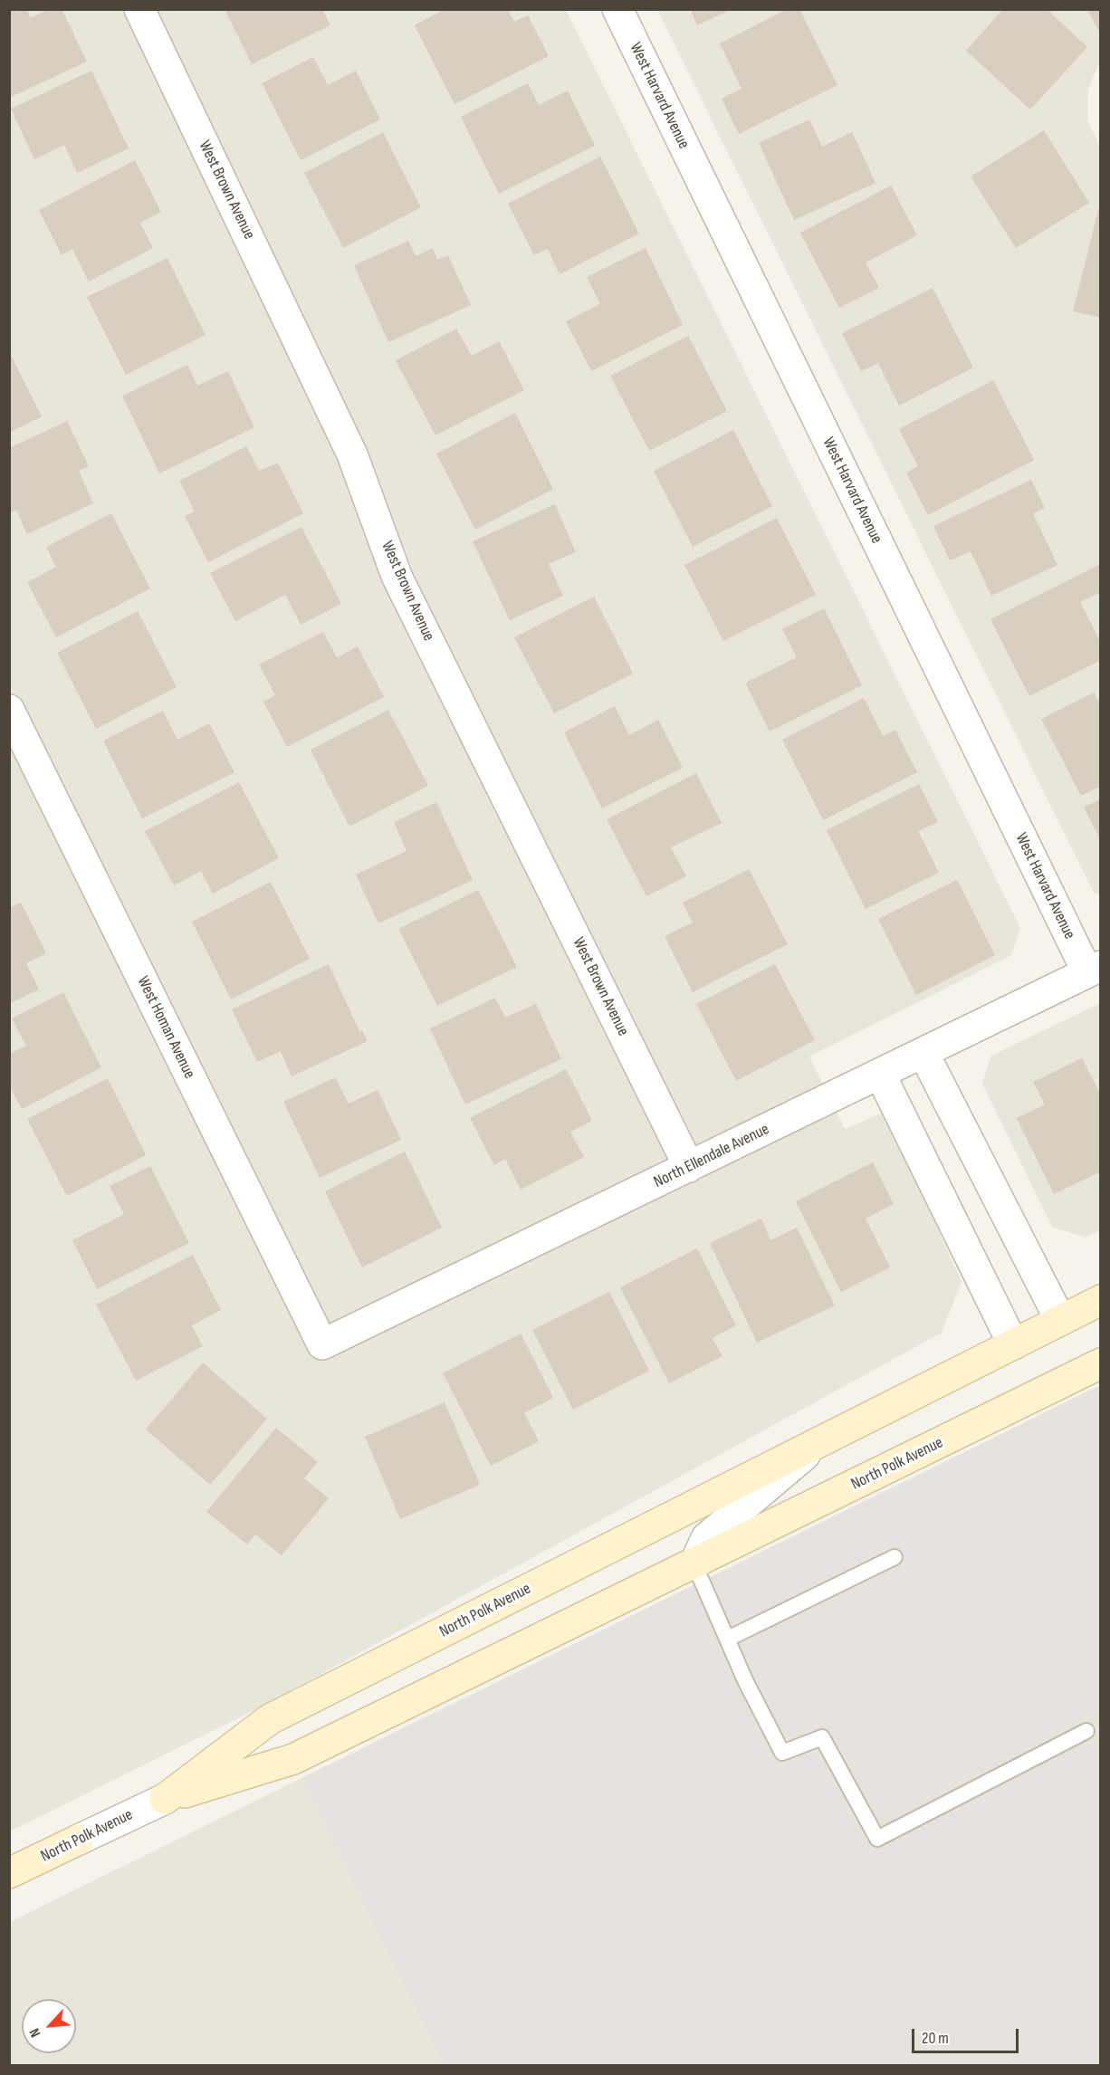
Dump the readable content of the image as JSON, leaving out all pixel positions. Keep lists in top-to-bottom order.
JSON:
{
  "streets": {
    "main road": ["North Polk Avenue"],
    "street": [
      "West Harvard Avenue",
      "West Brown Avenue",
      "West Homan Avenue",
      "North Ellendale Avenue"
    ]
  },
  "crossings": [
    ["West Harvard Avenue", "North Ellendale Avenue"],
    ["West Brown Avenue", "North Ellendale Avenue"],
    ["West Homan Avenue", "North Ellendale Avenue"]
  ],
  "scale_bar": "20 m",
  "north": "bottom left"
}
